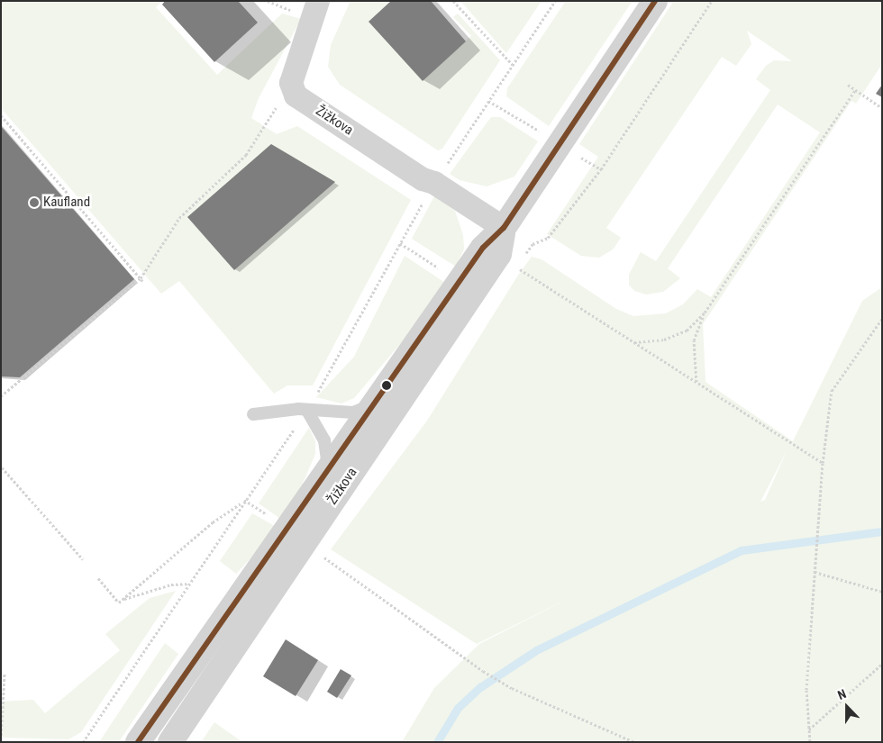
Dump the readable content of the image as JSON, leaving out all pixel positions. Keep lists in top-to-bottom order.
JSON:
{
  "streets": {
    "street": ["Žižkova"]
  },
  "places": ["Kaufland"],
  "north": "top"
}
